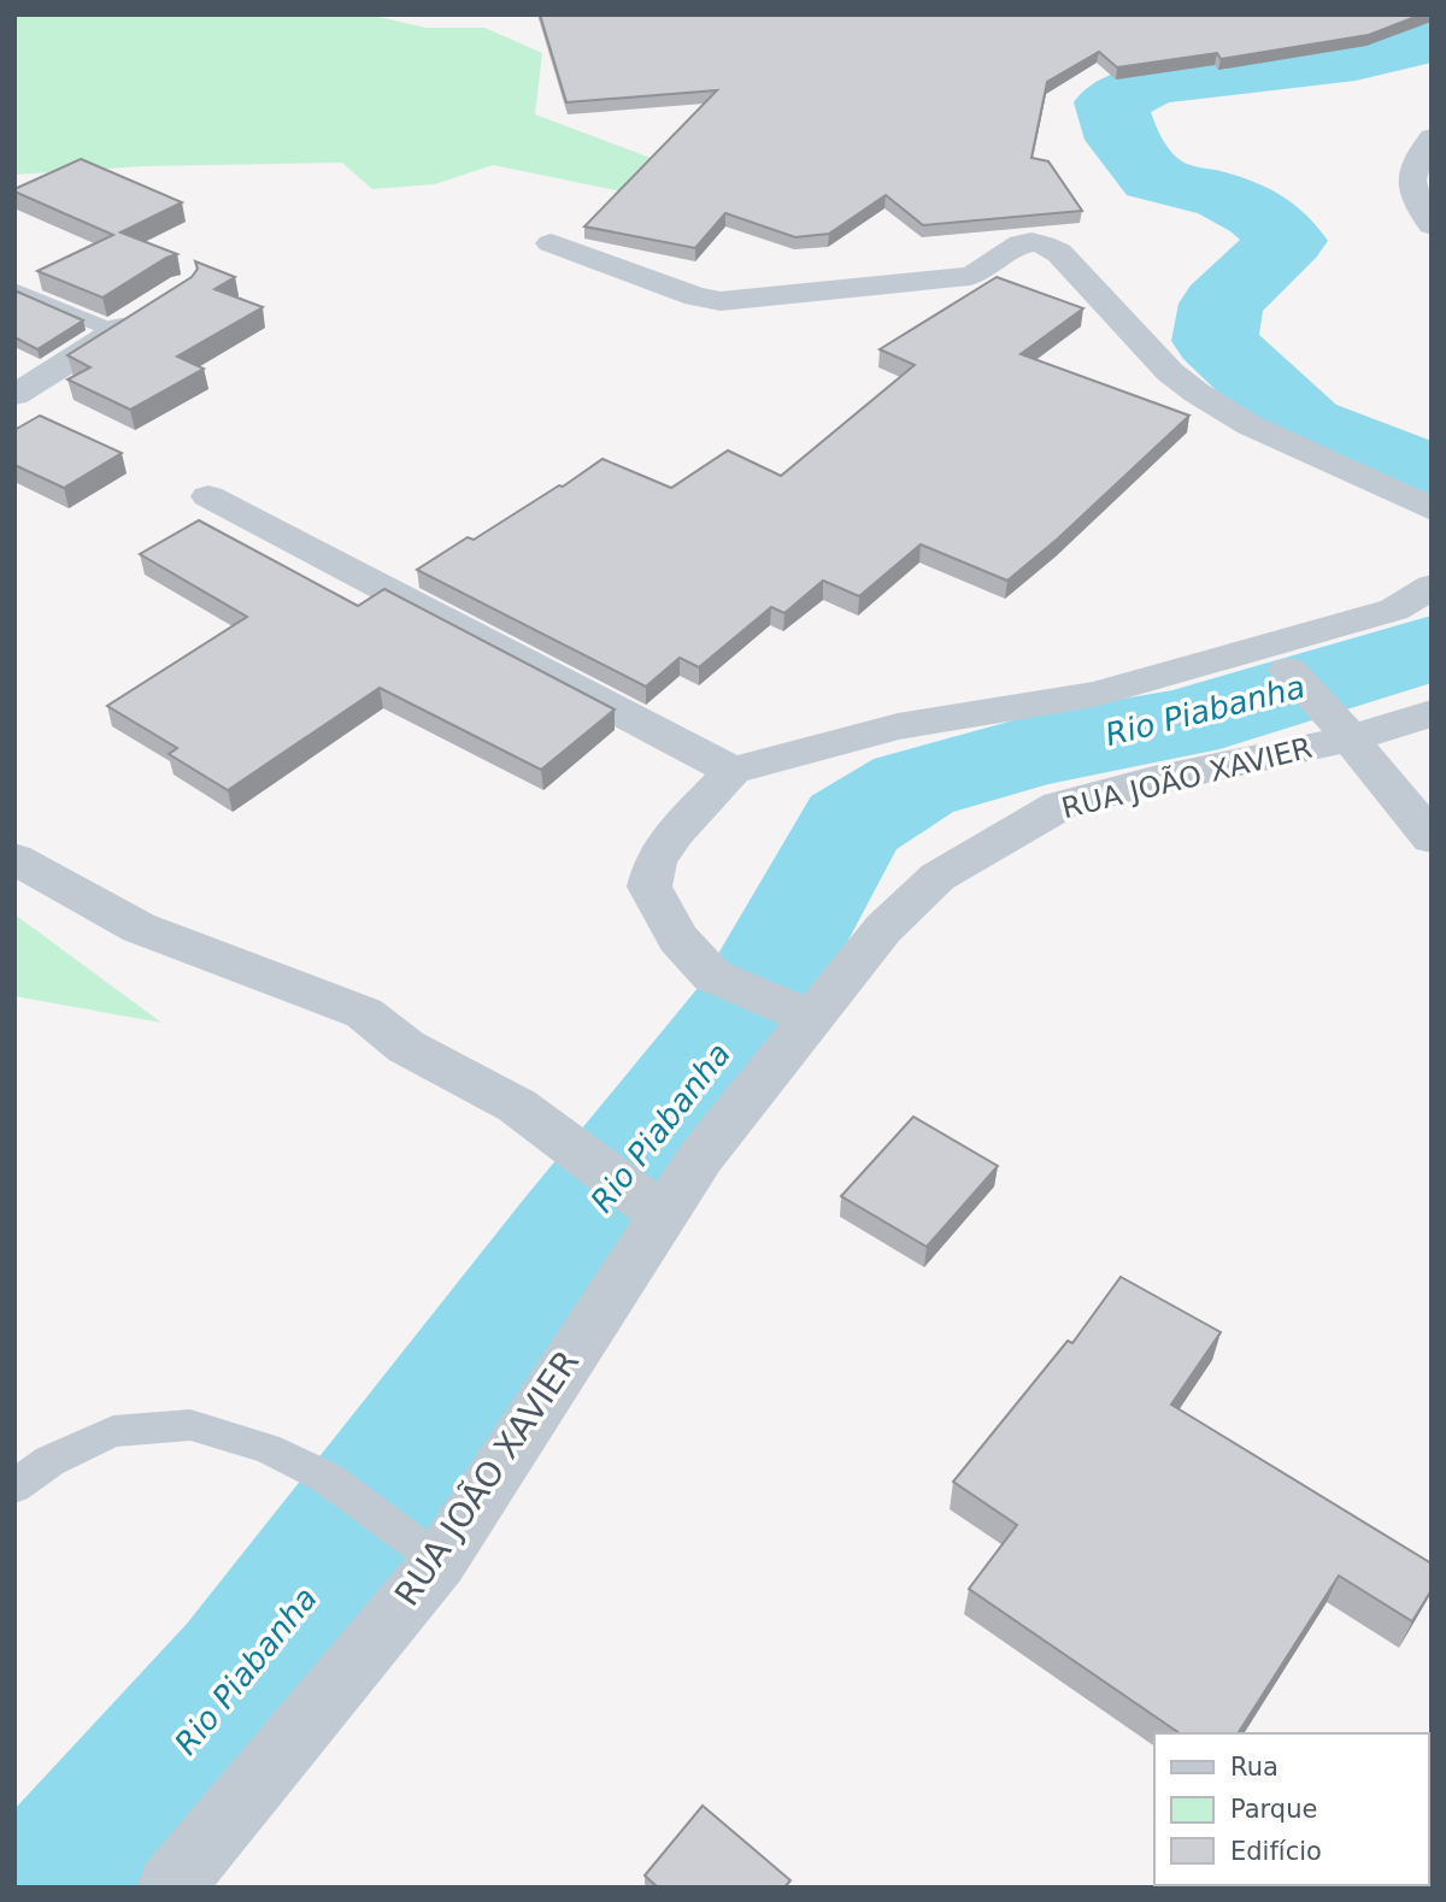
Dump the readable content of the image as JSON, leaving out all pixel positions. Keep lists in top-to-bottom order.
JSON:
{
  "streets": {
    "street": ["RUA JOÃO XAVIER"]
  },
  "water": ["Rio Piabanha"],
  "legend": ["Rua", "Parque", "Edifício"]
}
